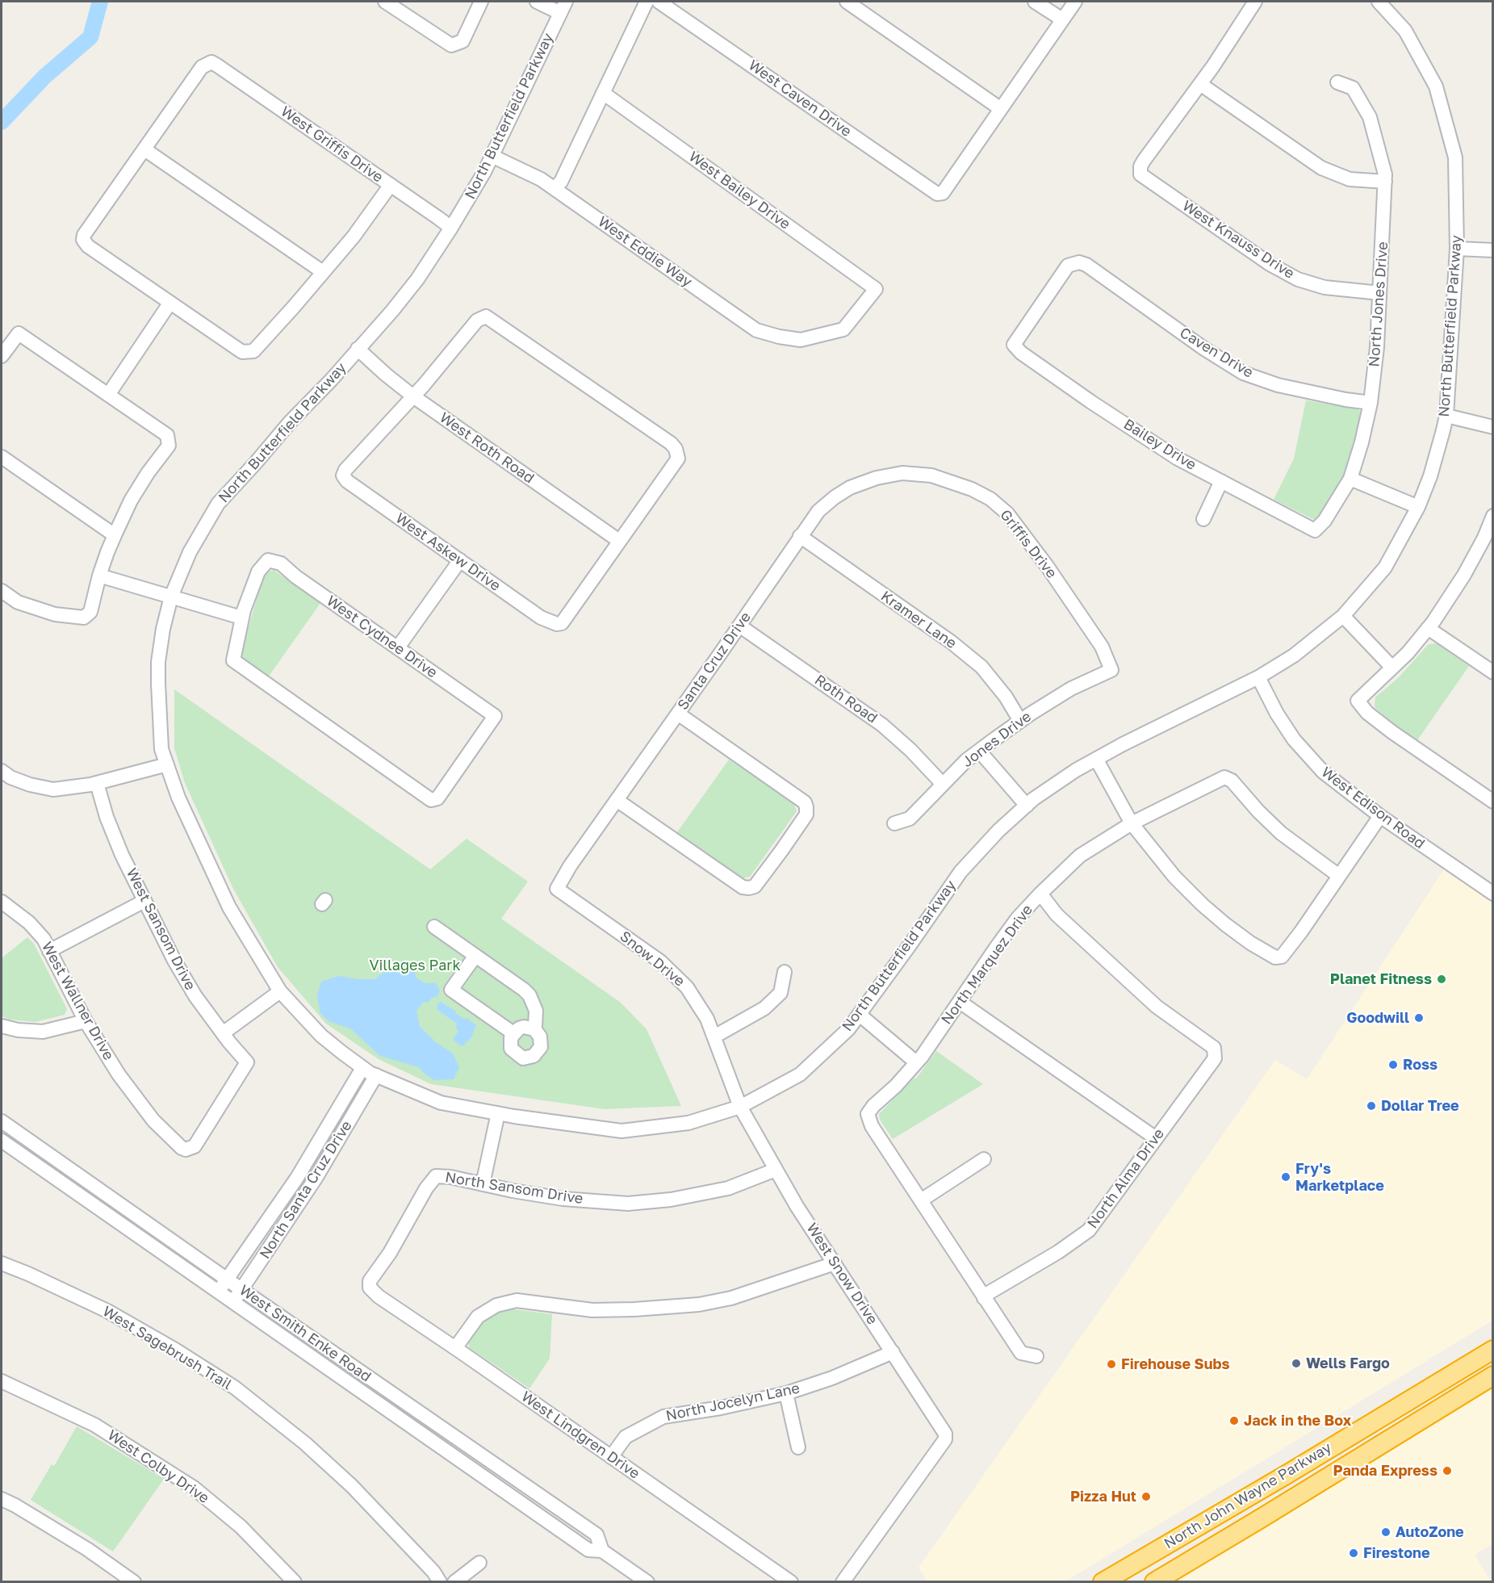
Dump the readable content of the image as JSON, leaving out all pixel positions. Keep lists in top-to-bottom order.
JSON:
{
  "streets": {
    "highway": ["North John Wayne Parkway"],
    "street": [
      "West Caven Drive",
      "North Butterfield Parkway",
      "West Griffis Drive",
      "West Bailey Drive",
      "West Knauss Drive",
      "West Eddie Way",
      "North Jones Drive",
      "Caven Drive",
      "Bailey Drive",
      "West Roth Road",
      "Griffis Drive",
      "West Askew Drive",
      "Kramer Lane",
      "West Cydnee Drive",
      "Santa Cruz Drive",
      "Roth Road",
      "Jones Drive",
      "West Edison Road",
      "West Sansom Drive",
      "Snow Drive",
      "North Marquez Drive",
      "West Wallner Drive",
      "North Alma Drive",
      "North Sansom Drive",
      "North Santa Cruz Drive",
      "West Snow Drive",
      "West Smith Enke Road",
      "West Sagebrush Trail",
      "North Jocelyn Lane",
      "West Lindgren Drive",
      "West Colby Drive"
    ]
  },
  "crossings": [
    ["North Butterfield Parkway", "West Griffis Drive"],
    ["North Butterfield Parkway", "West Eddie Way"],
    ["North Butterfield Parkway", "West Roth Road"],
    ["North Butterfield Parkway", "West Edison Road"],
    ["North Butterfield Parkway", "Snow Drive"],
    ["North Butterfield Parkway", "North Santa Cruz Drive"],
    ["North Butterfield Parkway", "West Snow Drive"],
    ["West Bailey Drive", "West Eddie Way"],
    ["West Knauss Drive", "North Jones Drive"],
    ["North Jones Drive", "Caven Drive"],
    ["North Jones Drive", "Bailey Drive"],
    ["Caven Drive", "Bailey Drive"],
    ["West Roth Road", "West Askew Drive"],
    ["Griffis Drive", "Santa Cruz Drive"],
    ["Griffis Drive", "Jones Drive"],
    ["Kramer Lane", "Santa Cruz Drive"],
    ["Kramer Lane", "Jones Drive"],
    ["Santa Cruz Drive", "Roth Road"],
    ["Santa Cruz Drive", "Snow Drive"],
    ["Roth Road", "Jones Drive"],
    ["West Sansom Drive", "West Wallner Drive"],
    ["Snow Drive", "West Snow Drive"],
    ["North Marquez Drive", "North Alma Drive"],
    ["North Sansom Drive", "West Snow Drive"],
    ["North Sansom Drive", "West Lindgren Drive"],
    ["North Santa Cruz Drive", "West Smith Enke Road"],
    ["West Snow Drive", "North Jocelyn Lane"],
    ["North Jocelyn Lane", "West Lindgren Drive"]
  ],
  "parks": ["Villages Park"],
  "places": [
    "Planet Fitness",
    "Goodwill",
    "Ross",
    "Dollar Tree",
    "Fry's Marketplace",
    "Wells Fargo",
    "Firehouse Subs",
    "Jack in the Box",
    "Panda Express",
    "Pizza Hut",
    "AutoZone",
    "Firestone"
  ]
}
